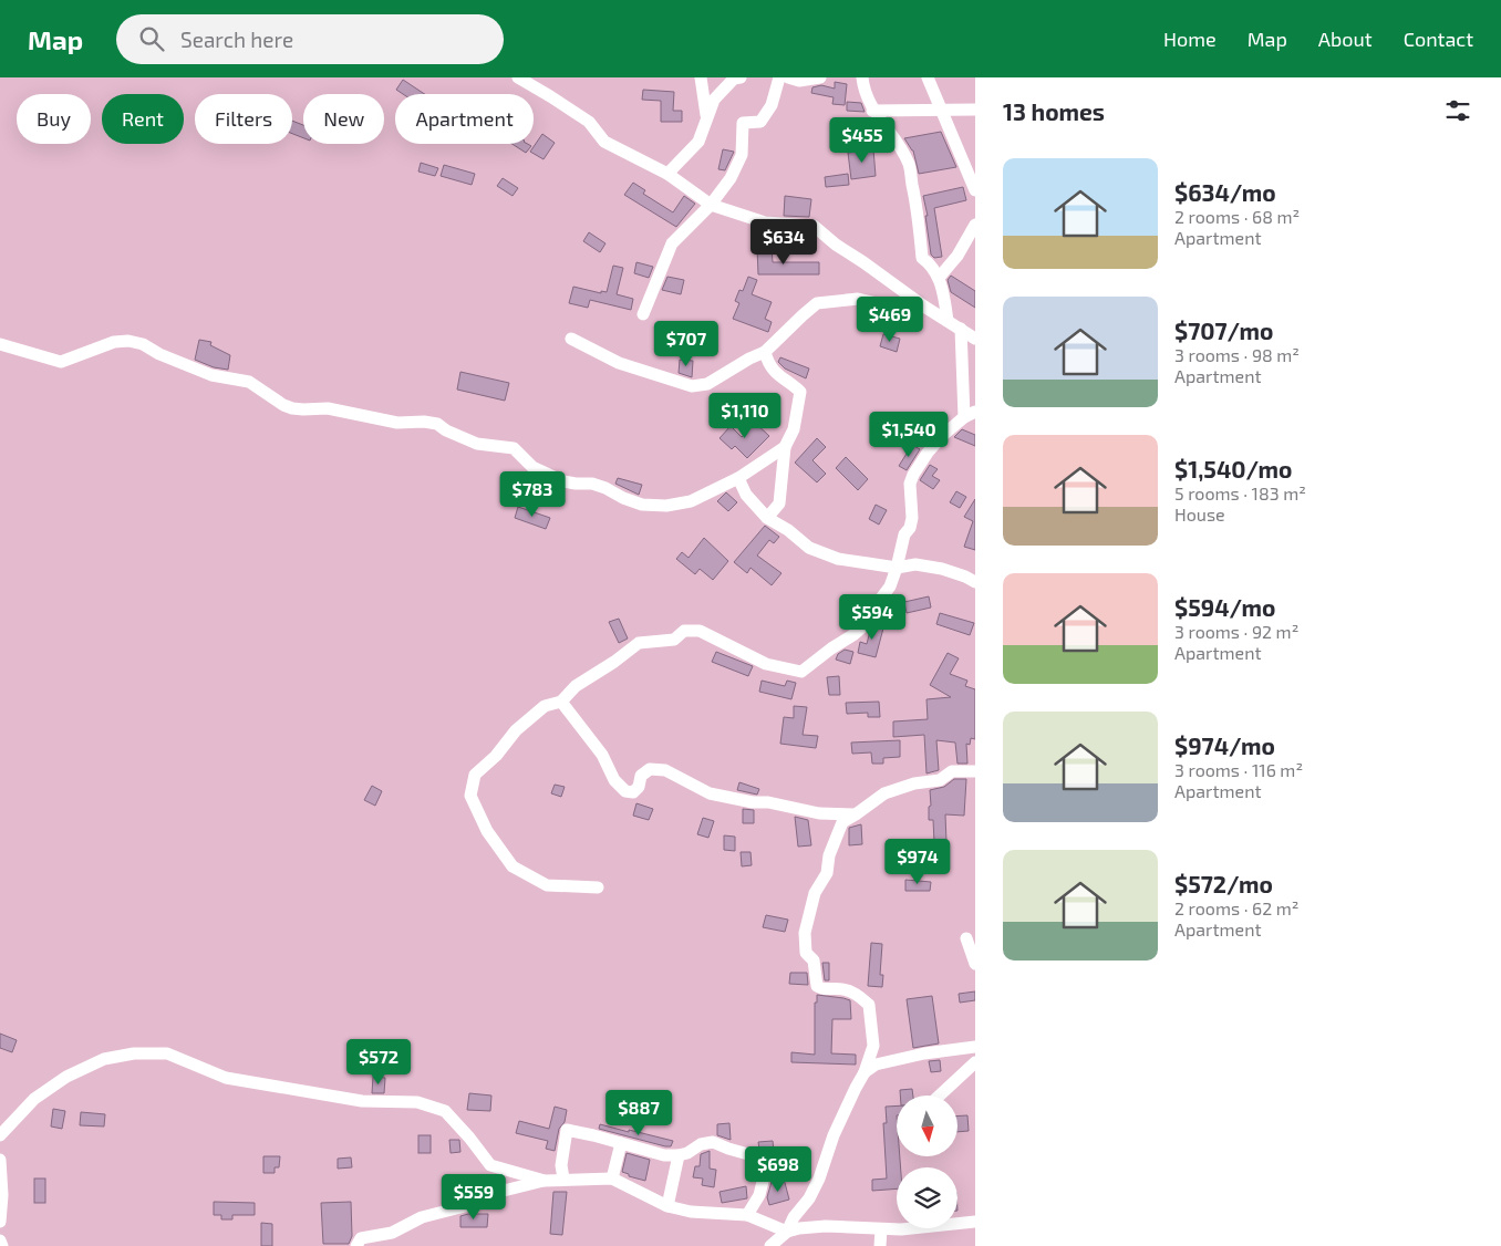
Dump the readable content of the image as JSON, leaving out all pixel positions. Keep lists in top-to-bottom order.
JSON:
{
  "north": "bottom",
  "page": {
    "header": "Map",
    "search": "Search here",
    "nav": [
      "Home",
      "Map",
      "About",
      "Contact"
    ],
    "heading": "13 homes",
    "chip": [
      "Buy",
      "Rent",
      "Filters",
      "New",
      "Apartment"
    ],
    "price": [
      "$455",
      "$634",
      "$469",
      "$707",
      "$1,110",
      "$1,540",
      "$783",
      "$594",
      "$974",
      "$572",
      "$887",
      "$698",
      "$559"
    ],
    "list": [
      {
        "name": "$634/mo",
        "note": "2 rooms · 68 m² · Apartment"
      },
      {
        "name": "$707/mo",
        "note": "3 rooms · 98 m² · Apartment"
      },
      {
        "name": "$1,540/mo",
        "note": "5 rooms · 183 m² · House"
      },
      {
        "name": "$594/mo",
        "note": "3 rooms · 92 m² · Apartment"
      },
      {
        "name": "$974/mo",
        "note": "3 rooms · 116 m² · Apartment"
      },
      {
        "name": "$572/mo",
        "note": "2 rooms · 62 m² · Apartment"
      }
    ]
  }
}
